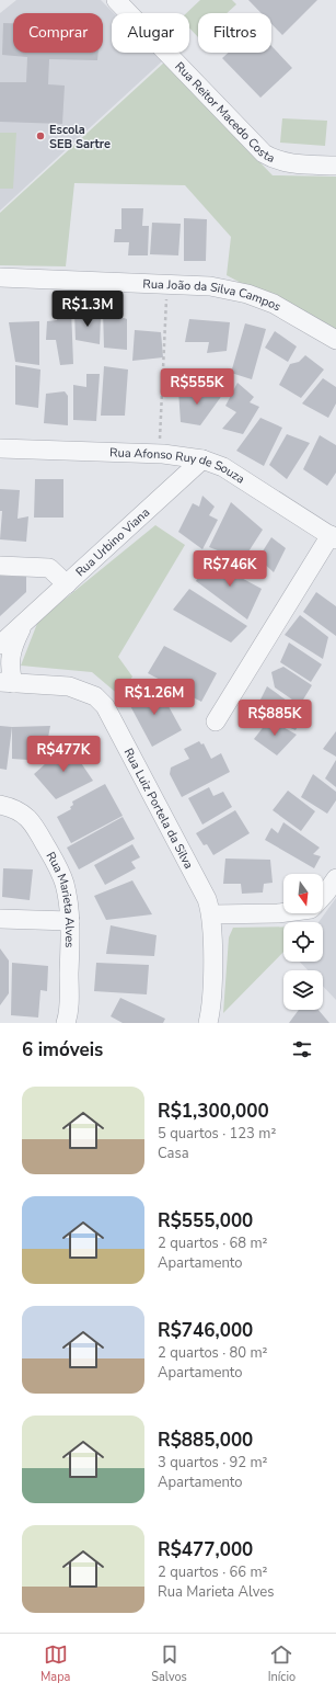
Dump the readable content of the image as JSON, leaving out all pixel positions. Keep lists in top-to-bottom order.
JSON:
{
  "streets": {
    "street": [
      "Rua Reitor Macedo Costa",
      "Rua João da Silva Campos",
      "Rua Afonso Ruy de Souza",
      "Rua Urbino Viana",
      "Rua Luiz Portela da Silva",
      "Rua Marieta Alves"
    ]
  },
  "crossings": [
    ["Rua Afonso Ruy de Souza", "Rua Urbino Viana"],
    ["Rua Urbino Viana", "Rua Luiz Portela da Silva"]
  ],
  "places": ["Escola SEB Sartre"],
  "north": "bottom",
  "page": {
    "chip": ["Comprar", "Alugar", "Filtros"],
    "price": [
      "R$1.3M",
      "R$555K",
      "R$746K",
      "R$1.26M",
      "R$885K",
      "R$477K"
    ],
    "heading": "6 imóveis",
    "list": [
      {
        "name": "R$1,300,000",
        "note": "5 quartos · 123 m² · Casa"
      },
      {
        "name": "R$555,000",
        "note": "2 quartos · 68 m² · Apartamento"
      },
      {
        "name": "R$746,000",
        "note": "2 quartos · 80 m² · Apartamento"
      },
      {
        "name": "R$885,000",
        "note": "3 quartos · 92 m² · Apartamento"
      },
      {
        "name": "R$477,000",
        "note": "2 quartos · 66 m² · Rua Marieta Alves"
      }
    ],
    "tabs": ["Mapa", "Salvos", "Início"]
  }
}
